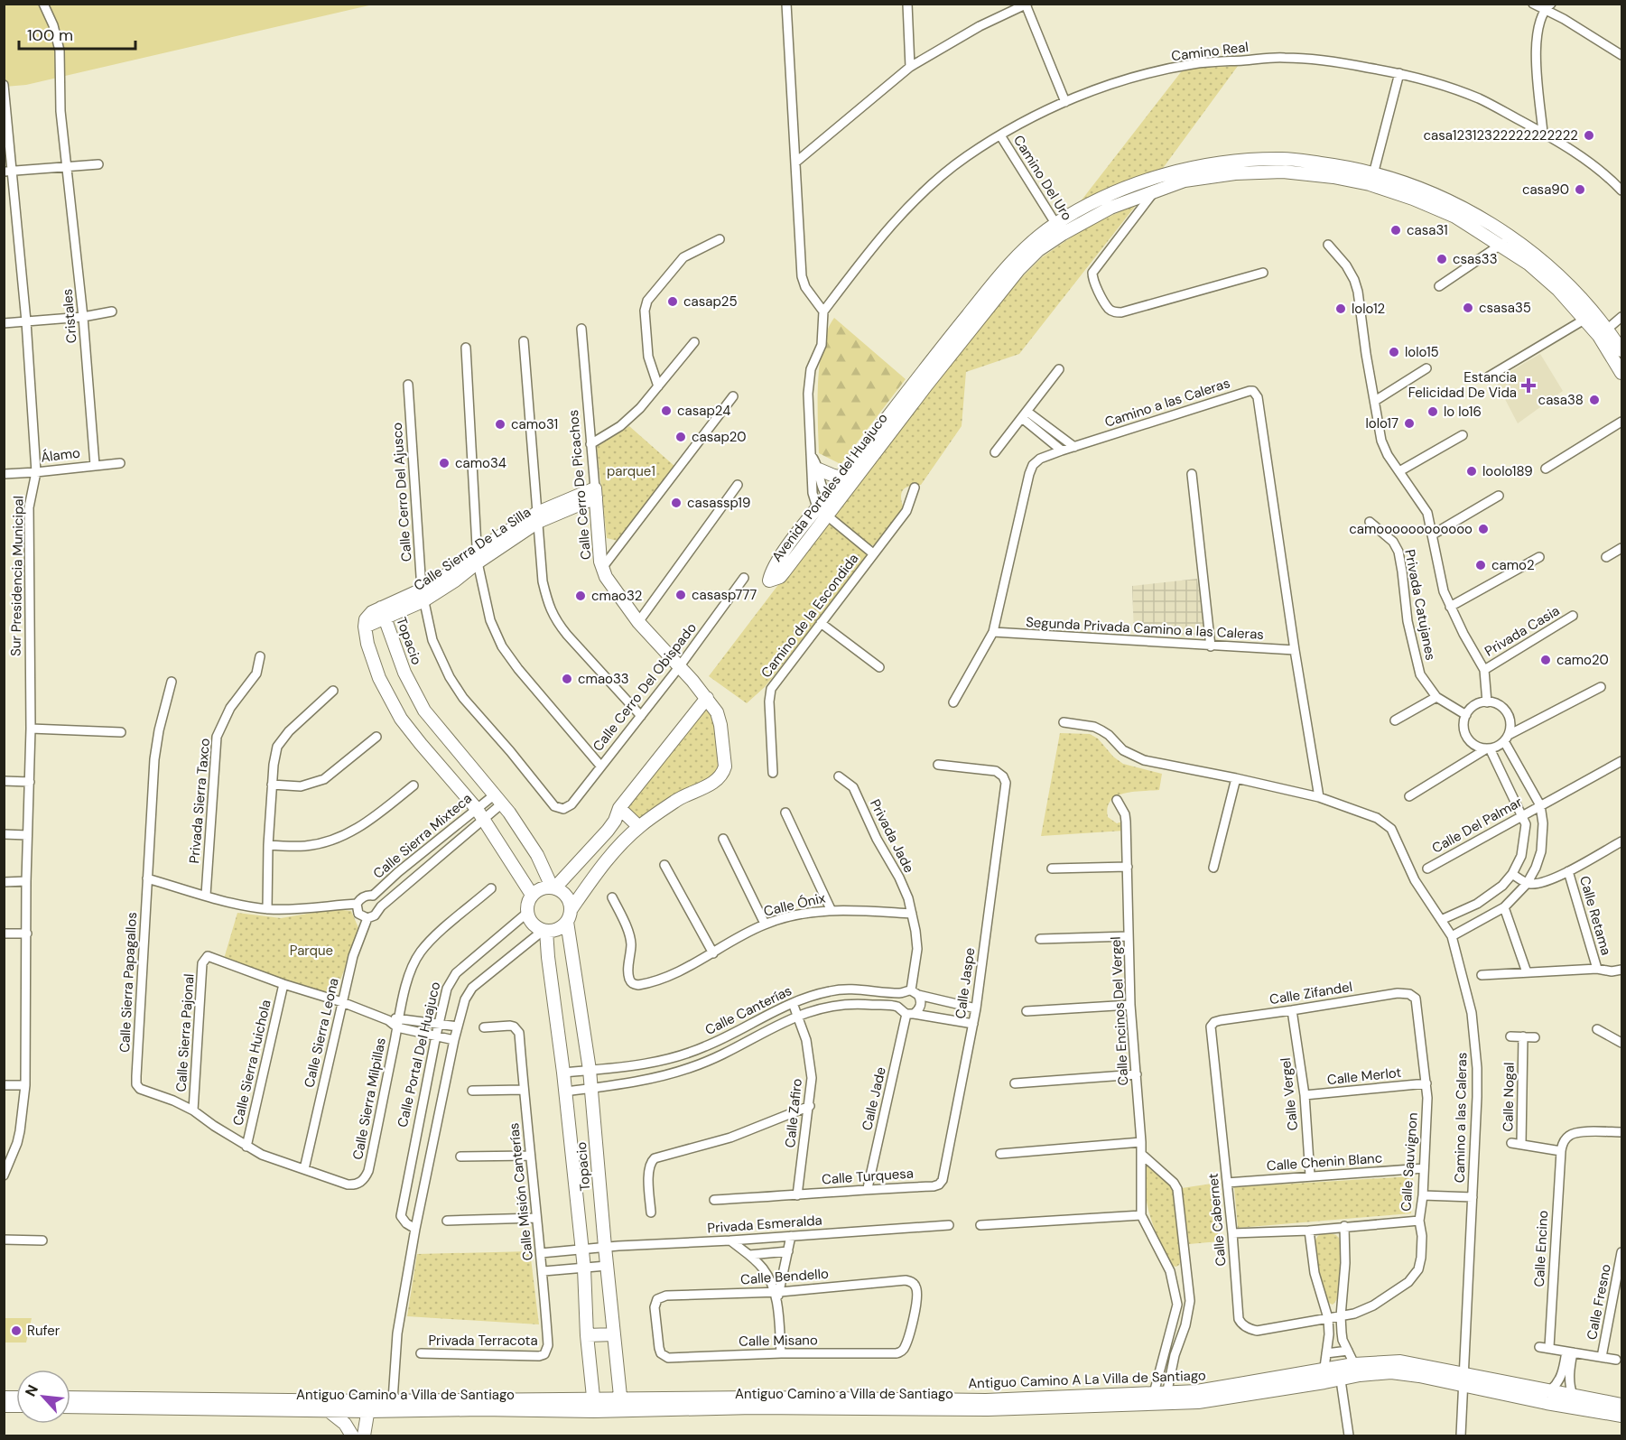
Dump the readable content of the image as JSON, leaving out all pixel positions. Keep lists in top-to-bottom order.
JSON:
{
  "streets": {
    "street": [
      "Camino Real",
      "Camino Del Uro",
      "Cristales",
      "Camino a las Caleras",
      "Álamo",
      "Calle Cerro De Picachos",
      "Avenida Portales del Huajuco",
      "Calle Cerro Del Ajusco",
      "Calle Sierra De La Silla",
      "Sur Presidencia Municipal",
      "Privada Catujanes",
      "Camino de la Escondida",
      "Segunda Privada Camino a las Caleras",
      "Privada Casia",
      "Topacio",
      "Calle Cerro Del Obispado",
      "Privada Sierra Taxco",
      "Calle Del Palmar",
      "Calle Sierra Mixteca",
      "Privada Jade",
      "Calle Ónix",
      "Calle Retama",
      "Calle Sierra Papagallos",
      "Calle Jaspe",
      "Calle Zifandel",
      "Calle Canterías",
      "Calle Encinos Del Vergel",
      "Calle Sierra Pajonal",
      "Calle Sierra Leona",
      "Calle Portal Del Huajuco",
      "Calle Sierra Huichola",
      "Calle Merlot",
      "Calle Vergel",
      "Calle Nogal",
      "Calle Sierra Milpillas",
      "Calle Jade",
      "Calle Zafiro",
      "Calle Chenin Blanc",
      "Calle Sauvignon",
      "Calle Turquesa",
      "Calle Misión Canterías",
      "Calle Cabernet",
      "Privada Esmeralda",
      "Calle Encino",
      "Calle Bendello",
      "Calle Fresno",
      "Privada Terracota",
      "Calle Misano",
      "Antiguo Camino A La Villa de Santiago",
      "Antiguo Camino a Villa de Santiago"
    ]
  },
  "crossings": [
    ["Camino Real", "Camino Del Uro"],
    ["Camino Del Uro", "Avenida Portales del Huajuco"],
    ["Cristales", "Álamo"],
    ["Camino a las Caleras", "Segunda Privada Camino a las Caleras"],
    ["Camino a las Caleras", "Antiguo Camino A La Villa de Santiago"],
    ["Álamo", "Sur Presidencia Municipal"],
    ["Calle Cerro De Picachos", "Calle Sierra De La Silla"],
    ["Calle Cerro De Picachos", "Calle Cerro Del Obispado"],
    ["Calle Cerro Del Ajusco", "Calle Sierra De La Silla"],
    ["Calle Cerro Del Ajusco", "Calle Cerro Del Obispado"],
    ["Calle Sierra De La Silla", "Topacio"],
    ["Calle Sierra De La Silla", "Calle Sierra Mixteca"],
    ["Calle Sierra De La Silla", "Calle Sierra Leona"],
    ["Topacio", "Calle Sierra Mixteca"],
    ["Topacio", "Calle Canterías"],
    ["Topacio", "Calle Sierra Leona"],
    ["Topacio", "Calle Portal Del Huajuco"],
    ["Topacio", "Privada Esmeralda"],
    ["Topacio", "Antiguo Camino A La Villa de Santiago"],
    ["Topacio", "Antiguo Camino a Villa de Santiago"],
    ["Privada Sierra Taxco", "Calle Sierra Mixteca"],
    ["Calle Sierra Mixteca", "Calle Sierra Papagallos"],
    ["Calle Sierra Mixteca", "Calle Sierra Leona"],
    ["Privada Jade", "Calle Ónix"],
    ["Privada Jade", "Calle Jade"],
    ["Calle Ónix", "Calle Jade"],
    ["Calle Sierra Papagallos", "Calle Sierra Pajonal"],
    ["Calle Jaspe", "Calle Canterías"],
    ["Calle Jaspe", "Calle Turquesa"],
    ["Calle Zifandel", "Calle Vergel"],
    ["Calle Zifandel", "Calle Sauvignon"],
    ["Calle Zifandel", "Calle Cabernet"],
    ["Calle Canterías", "Calle Jade"],
    ["Calle Canterías", "Calle Zafiro"],
    ["Calle Encinos Del Vergel", "Antiguo Camino A La Villa de Santiago"],
    ["Calle Sierra Pajonal", "Calle Sierra Huichola"],
    ["Calle Sierra Leona", "Calle Sierra Milpillas"],
    ["Calle Merlot", "Calle Vergel"],
    ["Calle Merlot", "Calle Sauvignon"],
    ["Calle Vergel", "Calle Chenin Blanc"],
    ["Calle Nogal", "Calle Encino"],
    ["Calle Jade", "Calle Turquesa"],
    ["Calle Zafiro", "Calle Turquesa"],
    ["Calle Chenin Blanc", "Calle Sauvignon"],
    ["Calle Chenin Blanc", "Calle Cabernet"],
    ["Calle Sauvignon", "Calle Cabernet"],
    ["Calle Misión Canterías", "Privada Esmeralda"],
    ["Calle Misión Canterías", "Privada Terracota"],
    ["Calle Bendello", "Calle Misano"],
    ["Antiguo Camino A La Villa de Santiago", "Antiguo Camino a Villa de Santiago"]
  ],
  "parks": ["parque1", "Parque"],
  "places": {
    "other": [
      "casa12312322222222222",
      "casa90",
      "casa31",
      "csas33",
      "casap25",
      "csasa35",
      "lolo12",
      "lolo15",
      "casa38",
      "casap24",
      "lo lo16",
      "lolo17",
      "camo31",
      "casap20",
      "camo34",
      "loolo189",
      "casassp19",
      "camoooooooooooo",
      "camo2",
      "casasp777",
      "cmao32",
      "camo20",
      "cmao33",
      "Rufer"
    ],
    "health": ["Estancia Felicidad De Vida"]
  },
  "scale_bar": "100 m",
  "north": "top left"
}
